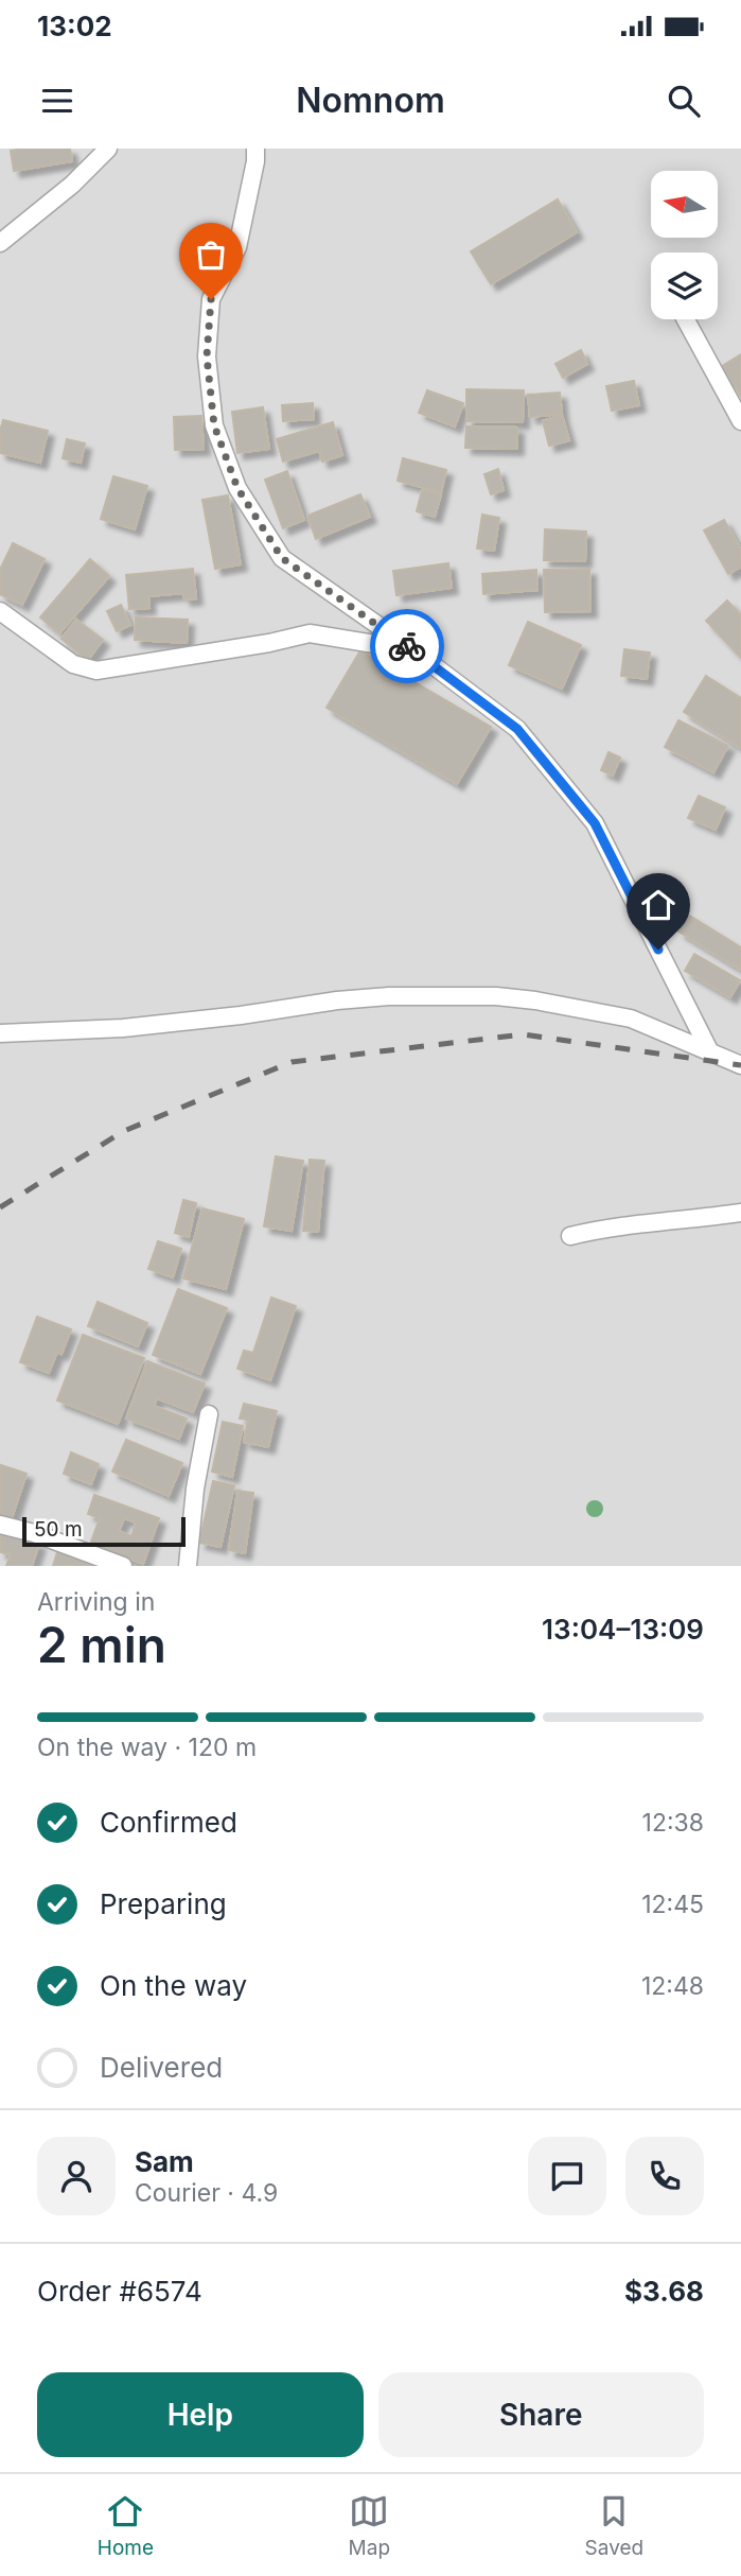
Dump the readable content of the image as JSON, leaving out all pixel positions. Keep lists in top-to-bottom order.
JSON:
{
  "scale_bar": "50 m",
  "north": "left",
  "page": {
    "status": "13:02",
    "header": "Nomnom",
    "scale": "50 m",
    "heading": ["2 min", "Arriving in", "13:04–13:09"],
    "panel": [
      "Sam",
      "Courier · 4.9",
      "Order #6574",
      "$3.68"
    ],
    "bar": "On the way · 120 m",
    "list": [
      ["Confirmed", "12:38"],
      ["Preparing", "12:45"],
      ["On the way", "12:48"],
      "Delivered"
    ],
    "buttons": ["Help", "Share"],
    "tabs": ["Home", "Map", "Saved"]
  }
}
